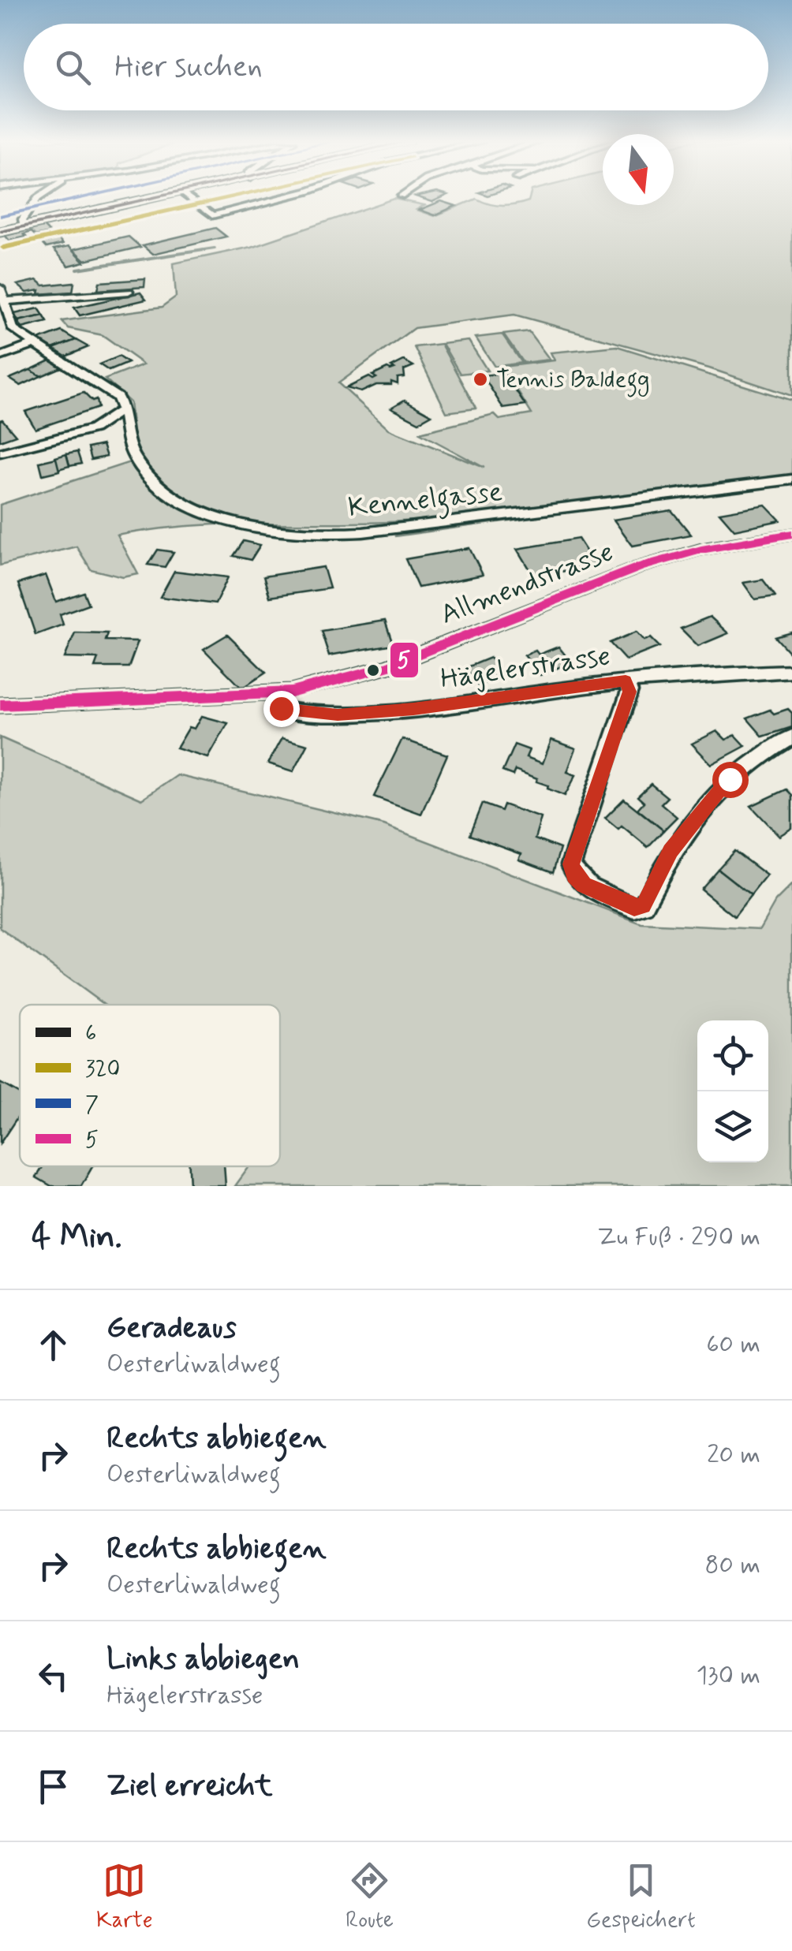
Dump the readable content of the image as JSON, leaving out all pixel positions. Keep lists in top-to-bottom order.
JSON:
{
  "streets": {
    "street": ["Kennelgasse", "Allmendstrasse", "Hägelerstrasse"]
  },
  "crossings": [
    ["Allmendstrasse", "Hägelerstrasse"]
  ],
  "places": ["Tennis Baldegg"],
  "lines": [
    "transit line 6",
    "transit line 320",
    "transit line 7",
    "transit line 5"
  ],
  "legend": [
    "6",
    "320",
    "7",
    "5"
  ],
  "north": "bottom",
  "page": {
    "search": "Hier suchen",
    "heading": ["4 Min.", "Zu Fuß · 290 m"],
    "list": [
      ["Geradeaus", "Oesterliwaldweg", "60 m"],
      ["Rechts abbiegen", "Oesterliwaldweg", "20 m"],
      ["Rechts abbiegen", "Oesterliwaldweg", "80 m"],
      ["Links abbiegen", "Hägelerstrasse", "130 m"],
      "Ziel erreicht"
    ],
    "nav": ["Karte", "Route", "Gespeichert"]
  }
}
